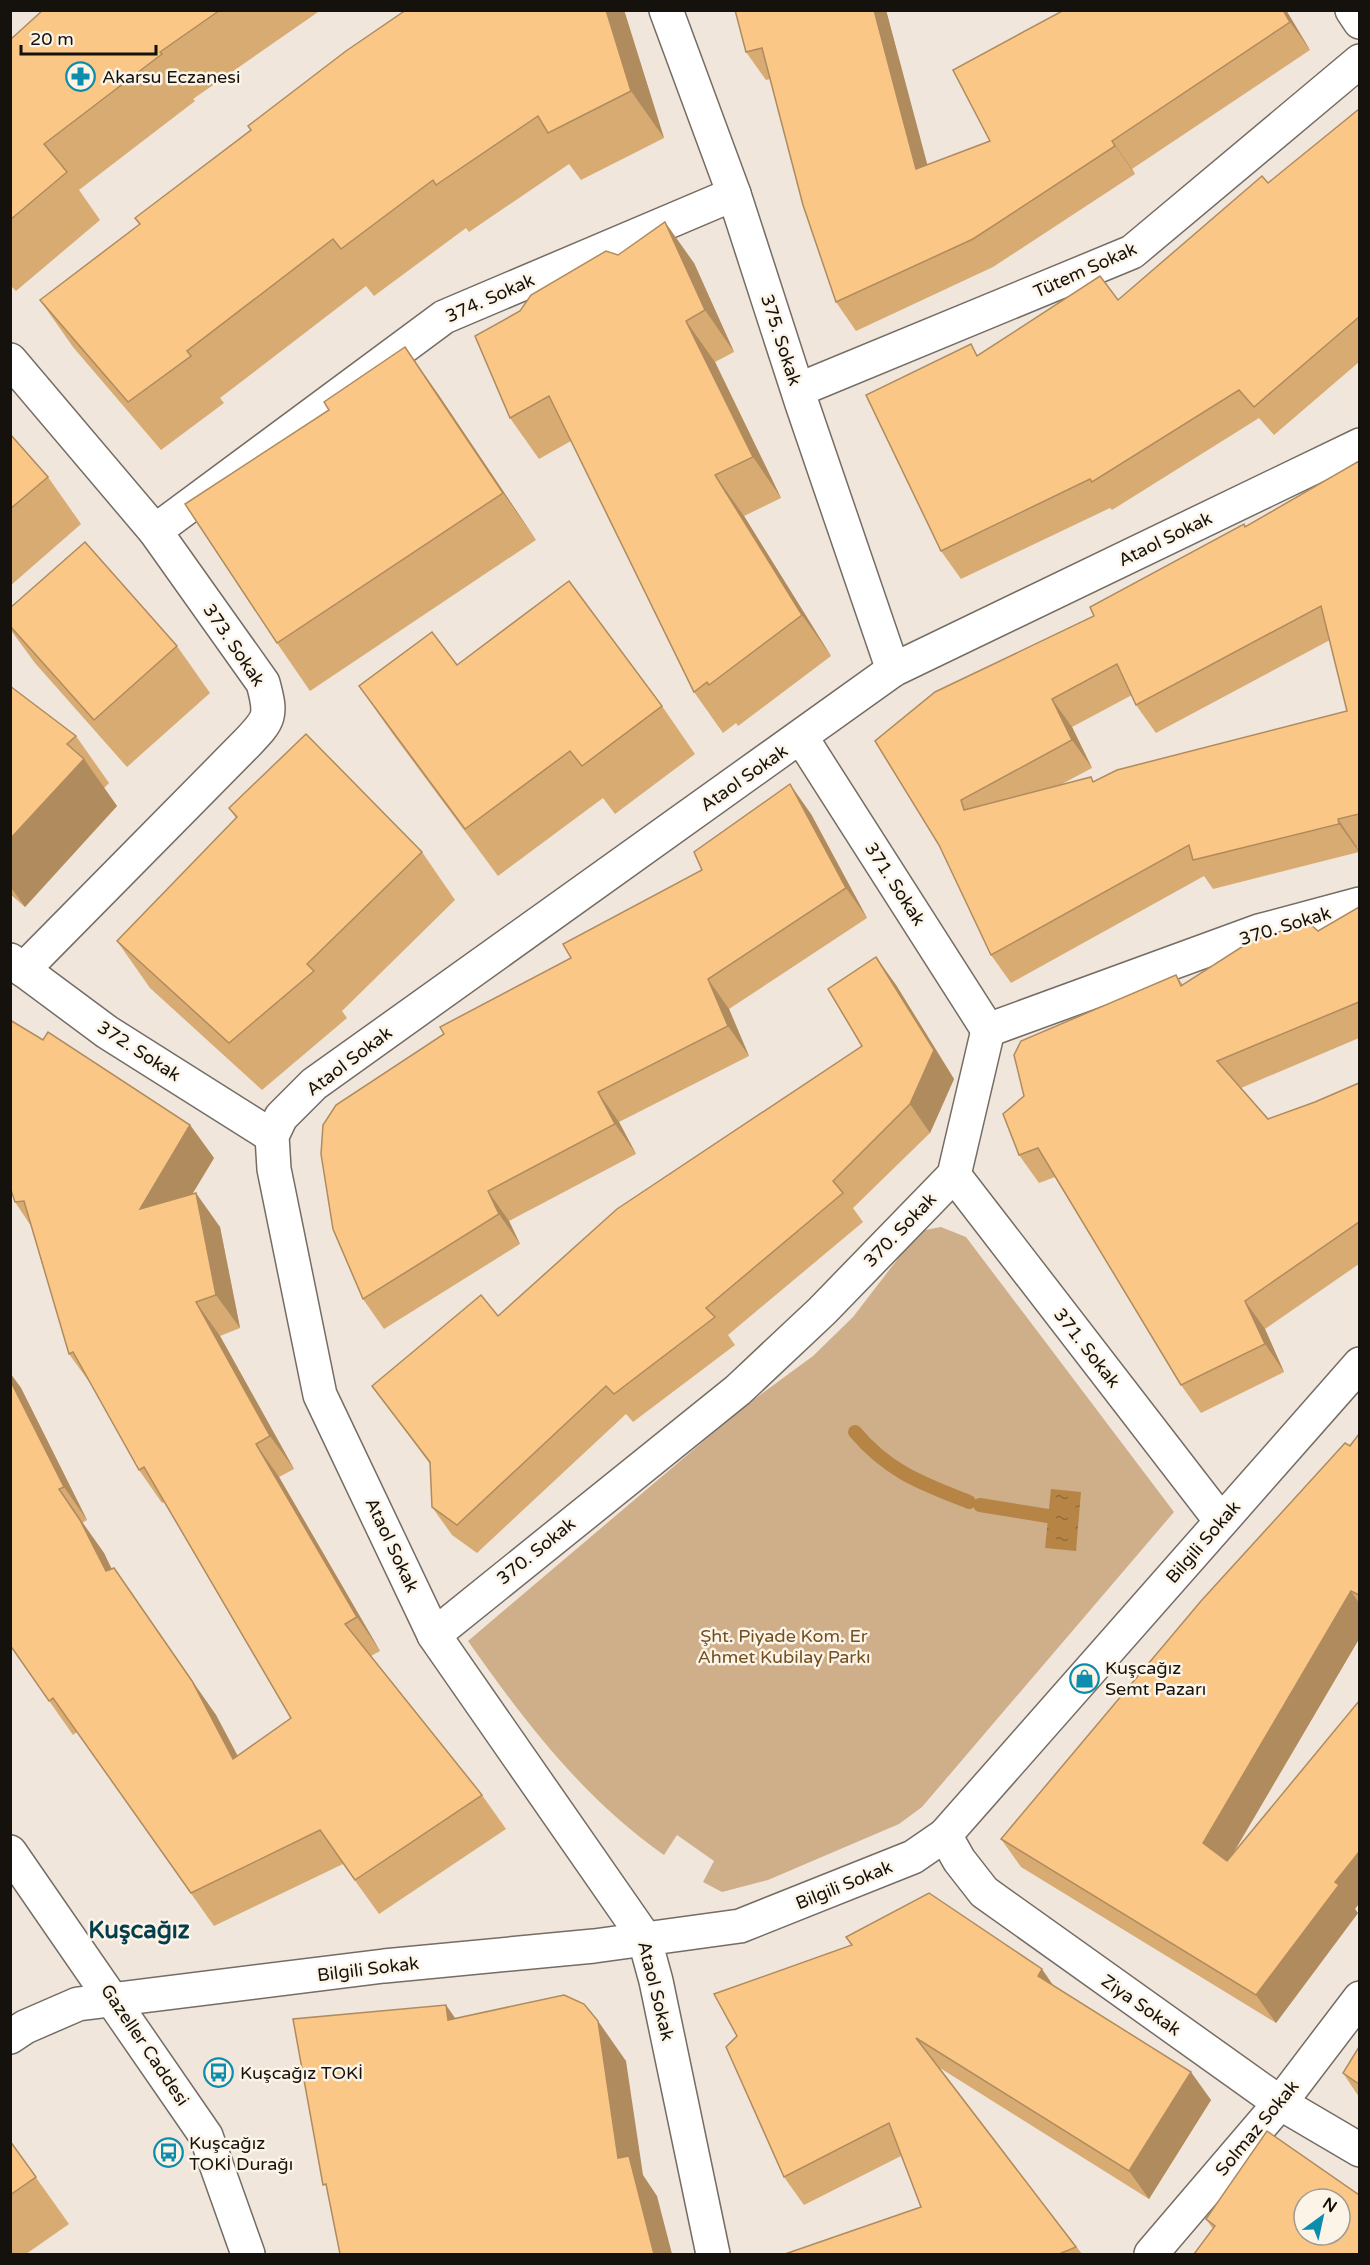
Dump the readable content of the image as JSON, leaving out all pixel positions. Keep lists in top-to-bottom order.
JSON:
{
  "streets": {
    "street": [
      "Tütem Sokak",
      "374. Sokak",
      "375. Sokak",
      "Ataol Sokak",
      "373. Sokak",
      "371. Sokak",
      "370. Sokak",
      "372. Sokak",
      "Bilgili Sokak",
      "Ziya Sokak",
      "Gazeller Caddesi",
      "Solmaz Sokak"
    ]
  },
  "crossings": [
    ["Tütem Sokak", "375. Sokak"],
    ["374. Sokak", "375. Sokak"],
    ["374. Sokak", "373. Sokak"],
    ["375. Sokak", "Ataol Sokak"],
    ["Ataol Sokak", "371. Sokak"],
    ["Ataol Sokak", "370. Sokak"],
    ["Ataol Sokak", "372. Sokak"],
    ["Ataol Sokak", "Bilgili Sokak"],
    ["373. Sokak", "372. Sokak"],
    ["371. Sokak", "370. Sokak"],
    ["371. Sokak", "Bilgili Sokak"],
    ["Bilgili Sokak", "Ziya Sokak"],
    ["Bilgili Sokak", "Gazeller Caddesi"],
    ["Ziya Sokak", "Solmaz Sokak"]
  ],
  "districts": ["Kuşcağız"],
  "parks": ["Şht. Piyade Kom. Er Ahmet Kubilay Parkı"],
  "places": {
    "pharmacy": ["Akarsu Eczanesi"],
    "shop": ["Kuşcağız Semt Pazarı"],
    "bus stop": ["Kuşcağız TOKİ", "Kuşcağız TOKİ Durağı"]
  },
  "scale_bar": "20 m",
  "north": "top right"
}
